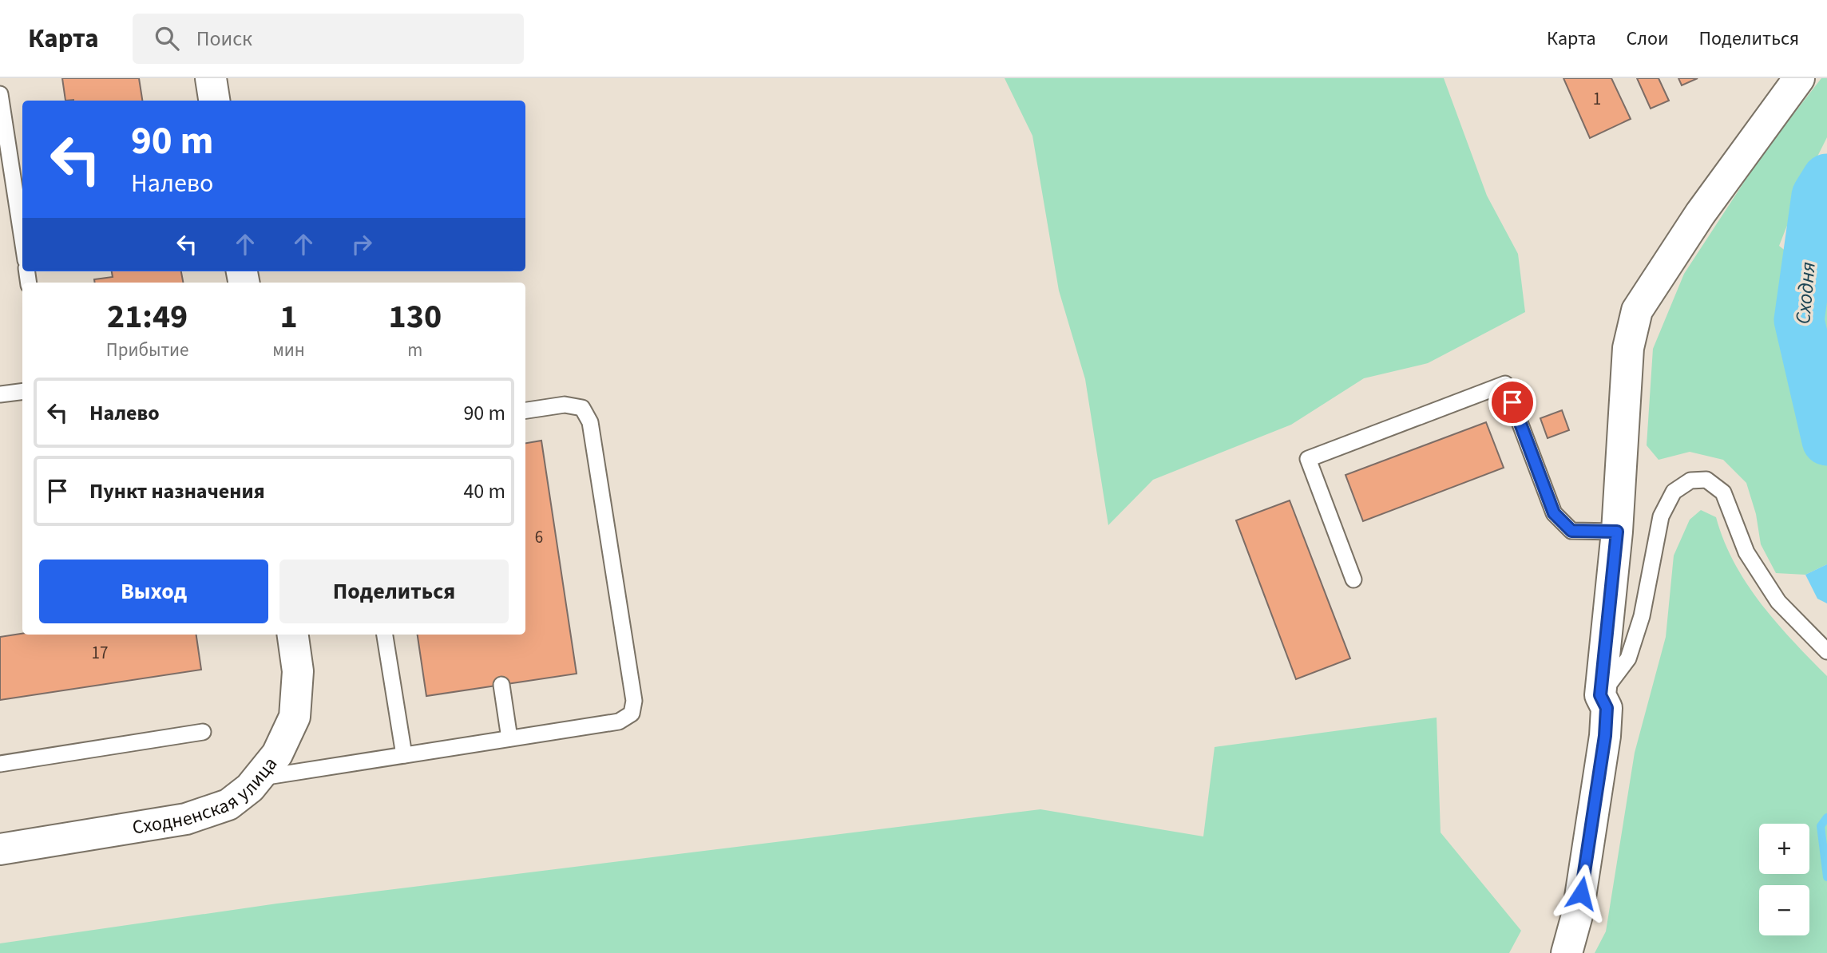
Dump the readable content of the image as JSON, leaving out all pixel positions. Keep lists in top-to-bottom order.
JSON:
{
  "streets": {
    "street": ["Сходненская улица"]
  },
  "water": ["Сходня"],
  "house_numbers": ["1", "6", "17"],
  "page": {
    "header": "Карта",
    "search": "Поиск",
    "nav": ["Карта", "Слои", "Поделиться"],
    "turn": ["90 m", "Налево"],
    "eta": [
      "21:49",
      "Прибытие",
      "1",
      "мин",
      "130",
      "m"
    ],
    "list": [
      {
        "name": "Налево",
        "value": "90 m"
      },
      {
        "name": "Пункт назначения",
        "value": "40 m"
      }
    ],
    "buttons": ["Выход", "Поделиться"],
    "map_buttons": ["+", "−"]
  }
}
